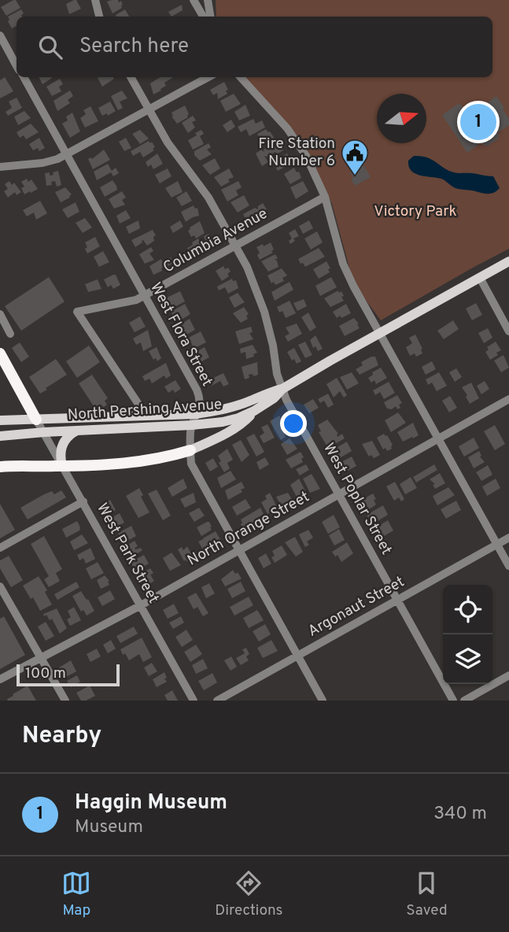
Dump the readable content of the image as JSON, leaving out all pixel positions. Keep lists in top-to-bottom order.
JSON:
{
  "streets": {
    "main road": ["North Pershing Avenue"],
    "street": [
      "Columbia Avenue",
      "West Flora Street",
      "West Poplar Street",
      "North Orange Street",
      "West Park Street",
      "Argonaut Street"
    ]
  },
  "crossings": [
    ["Columbia Avenue", "West Flora Street"],
    ["Columbia Avenue", "North Pershing Avenue"],
    ["Columbia Avenue", "West Poplar Street"],
    ["West Flora Street", "North Pershing Avenue"],
    ["West Flora Street", "North Orange Street"],
    ["West Flora Street", "Argonaut Street"],
    ["North Pershing Avenue", "West Poplar Street"],
    ["North Pershing Avenue", "West Park Street"],
    ["West Poplar Street", "North Orange Street"],
    ["West Poplar Street", "Argonaut Street"],
    ["North Orange Street", "West Park Street"]
  ],
  "parks": ["Victory Park"],
  "places": {
    "public building": ["Fire Station Number 6"]
  },
  "scale_bar": "100 m",
  "north": "right",
  "page": {
    "search": "Search here",
    "pins": "1",
    "scale": "100 m",
    "heading": "Nearby",
    "list": [
      {
        "mark": "1",
        "name": "Haggin Museum",
        "note": "Museum",
        "value": "340 m"
      }
    ],
    "nav": ["Map", "Directions", "Saved"]
  }
}
